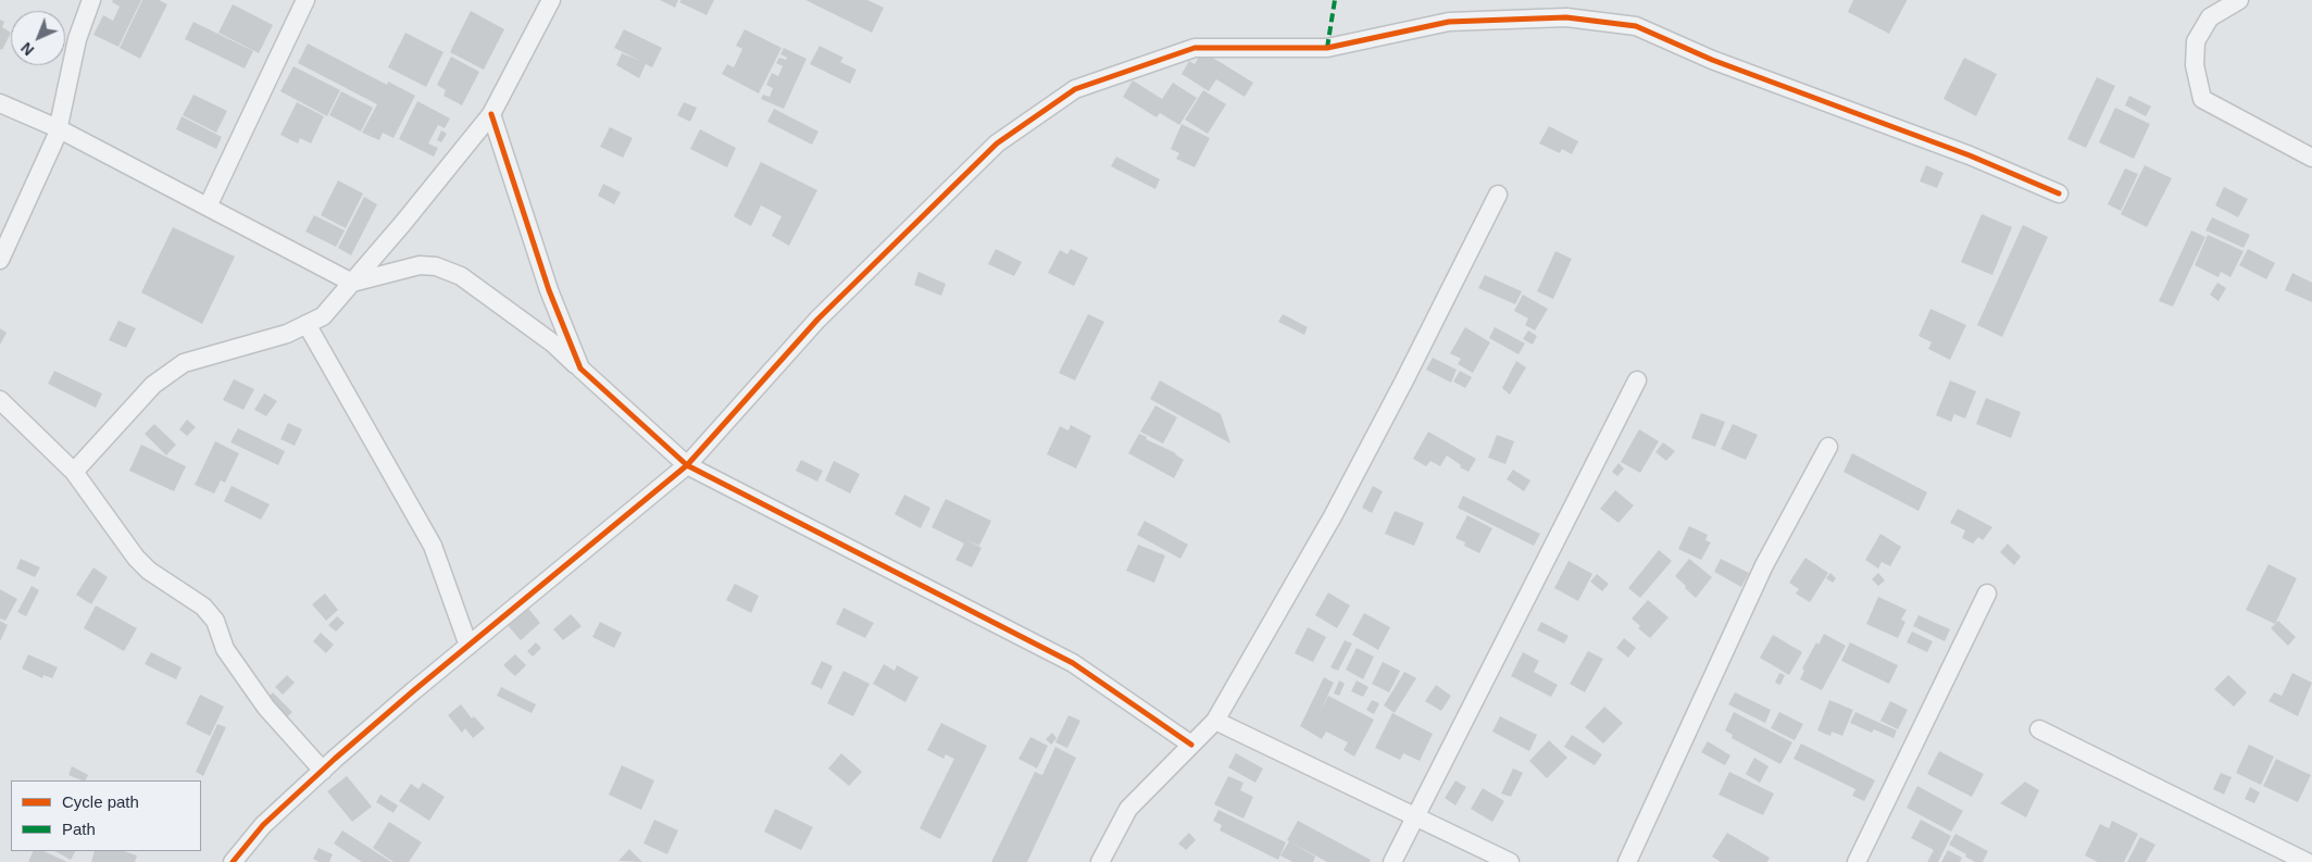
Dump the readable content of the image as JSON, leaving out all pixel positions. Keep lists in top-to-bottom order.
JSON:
{
  "legend": ["Cycle path", "Path"],
  "north": "bottom left"
}
